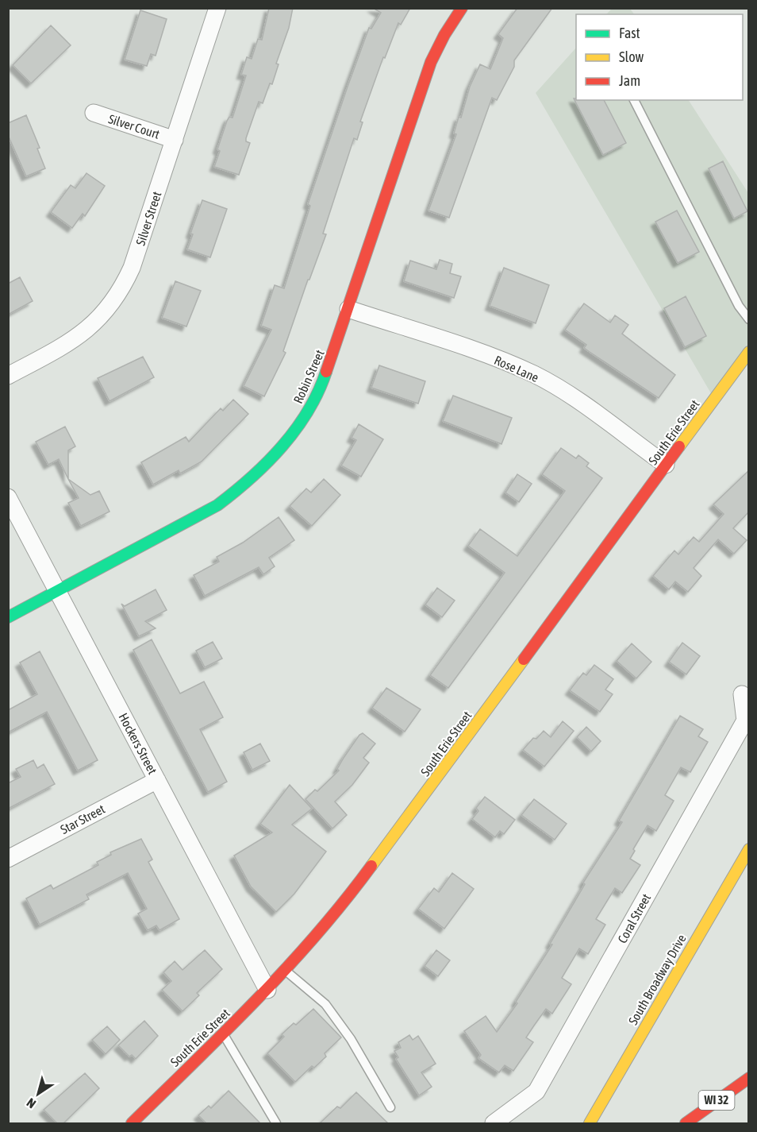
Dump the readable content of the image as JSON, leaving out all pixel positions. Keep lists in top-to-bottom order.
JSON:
{
  "streets": {
    "street": [
      "Silver Court",
      "Silver Street",
      "Rose Lane",
      "Robin Street",
      "South Erie Street",
      "Hockers Street",
      "Star Street",
      "Coral Street",
      "South Broadway Drive",
      "WI 32"
    ]
  },
  "crossings": [
    ["Silver Court", "Silver Street"],
    ["Rose Lane", "Robin Street"],
    ["Rose Lane", "South Erie Street"],
    ["Robin Street", "Hockers Street"],
    ["South Erie Street", "Hockers Street"],
    ["Hockers Street", "Star Street"]
  ],
  "legend": ["Fast", "Slow", "Jam"],
  "north": "bottom left"
}
